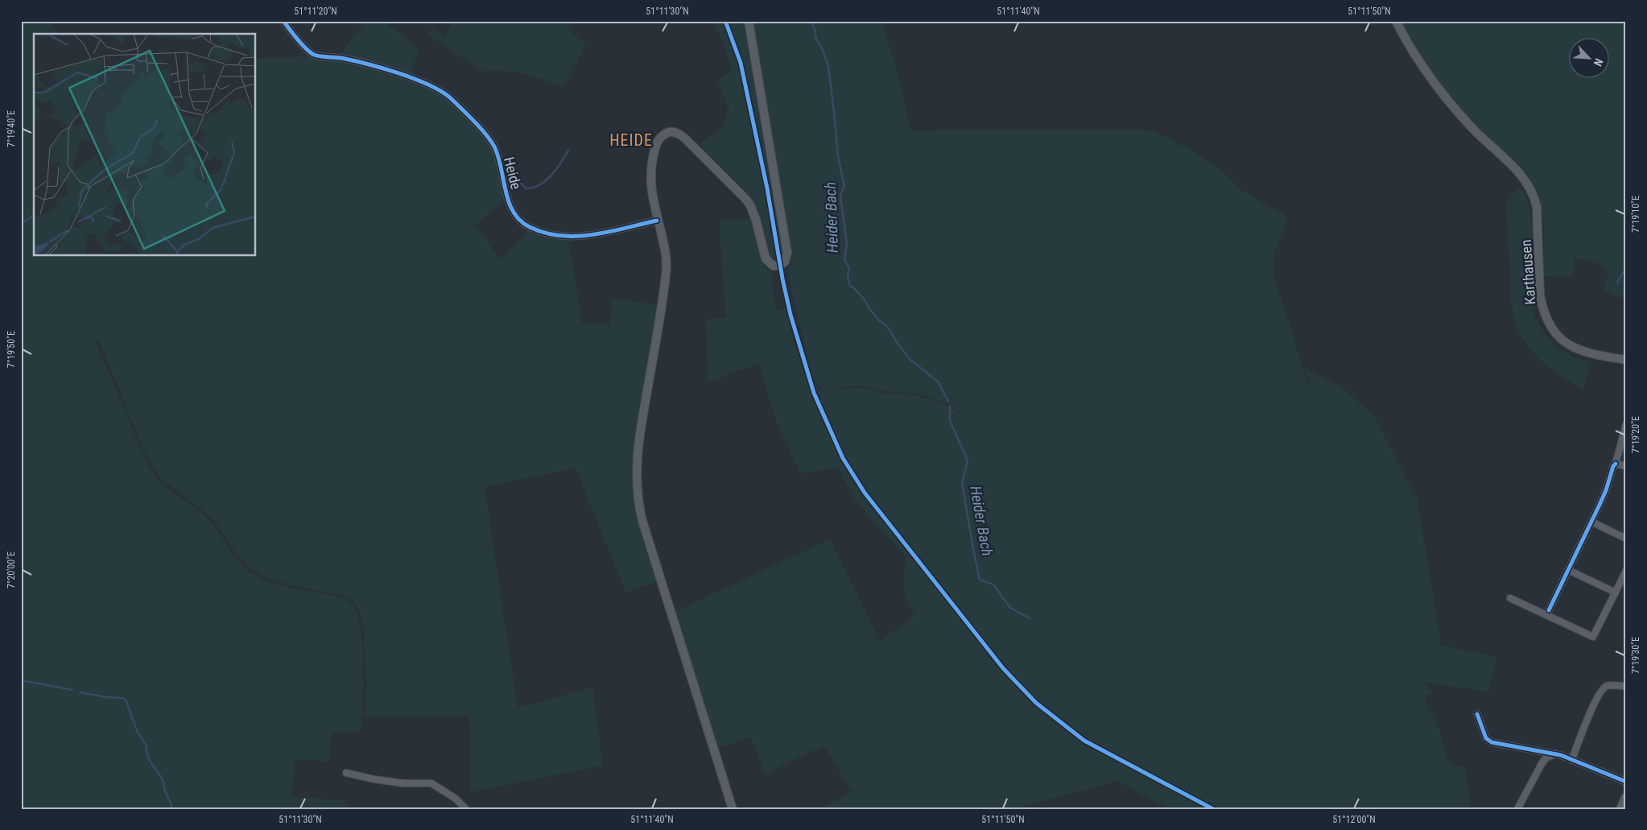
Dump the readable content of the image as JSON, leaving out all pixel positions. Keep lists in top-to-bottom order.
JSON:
{
  "streets": {
    "main road": ["Karthausen"],
    "street": ["Heide"]
  },
  "districts": ["HEIDE"],
  "water": ["Heider Bach"],
  "north": "bottom right",
  "coordinates": [
    "51°11'20\"N",
    "51°11'30\"N",
    "51°11'40\"N",
    "51°11'50\"N",
    "7°19'40\"E",
    "7°19'10\"E",
    "7°19'50\"E",
    "7°19'20\"E",
    "7°20'00\"E",
    "7°19'30\"E",
    "51°12'00\"N"
  ]
}
